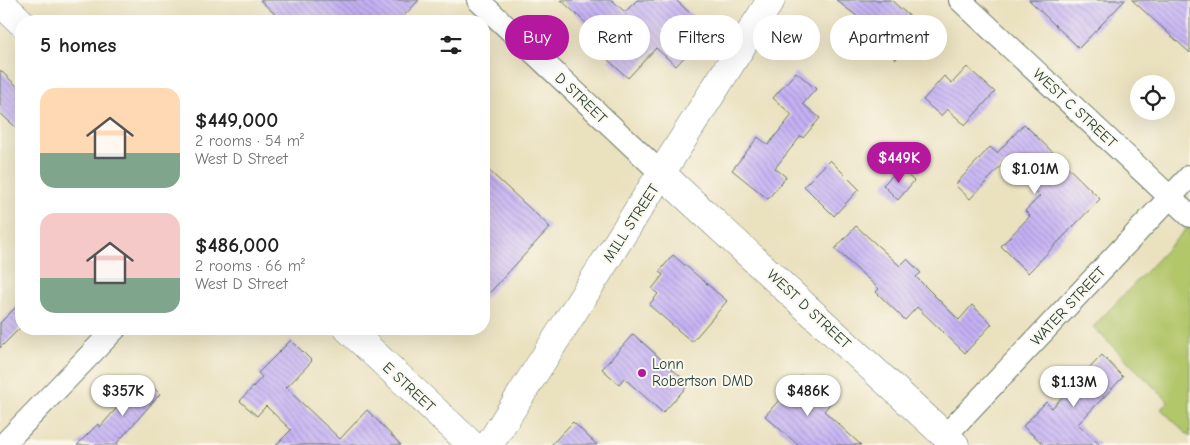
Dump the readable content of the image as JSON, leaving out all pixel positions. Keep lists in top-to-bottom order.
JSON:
{
  "streets": {
    "street": [
      "D STREET",
      "WEST C STREET",
      "MILL STREET",
      "WATER STREET",
      "WEST D STREET",
      "E STREET"
    ]
  },
  "crossings": [
    ["D STREET", "MILL STREET"],
    ["D STREET", "WEST D STREET"],
    ["WEST C STREET", "WATER STREET"],
    ["MILL STREET", "WEST D STREET"],
    ["WATER STREET", "WEST D STREET"]
  ],
  "places": ["Lonn Robertson DMD"],
  "page": {
    "chip": [
      "Buy",
      "Rent",
      "Filters",
      "New",
      "Apartment"
    ],
    "heading": "5 homes",
    "list": [
      {
        "name": "$449,000",
        "note": "2 rooms · 54 m² · West D Street"
      },
      {
        "name": "$486,000",
        "note": "2 rooms · 66 m² · West D Street"
      }
    ],
    "price": [
      "$449K",
      "$1.01M",
      "$1.13M",
      "$357K",
      "$486K"
    ]
  }
}
